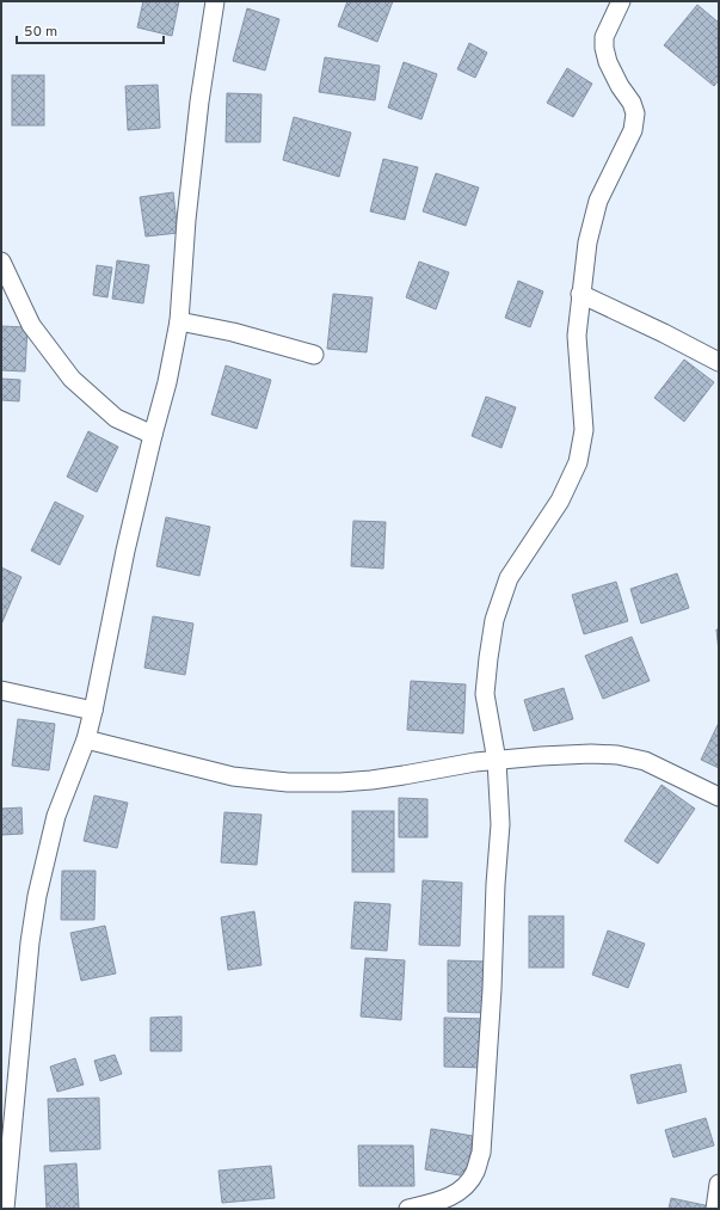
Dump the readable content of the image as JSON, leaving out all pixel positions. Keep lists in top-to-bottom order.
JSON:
{
  "scale_bar": "50 m"
}
